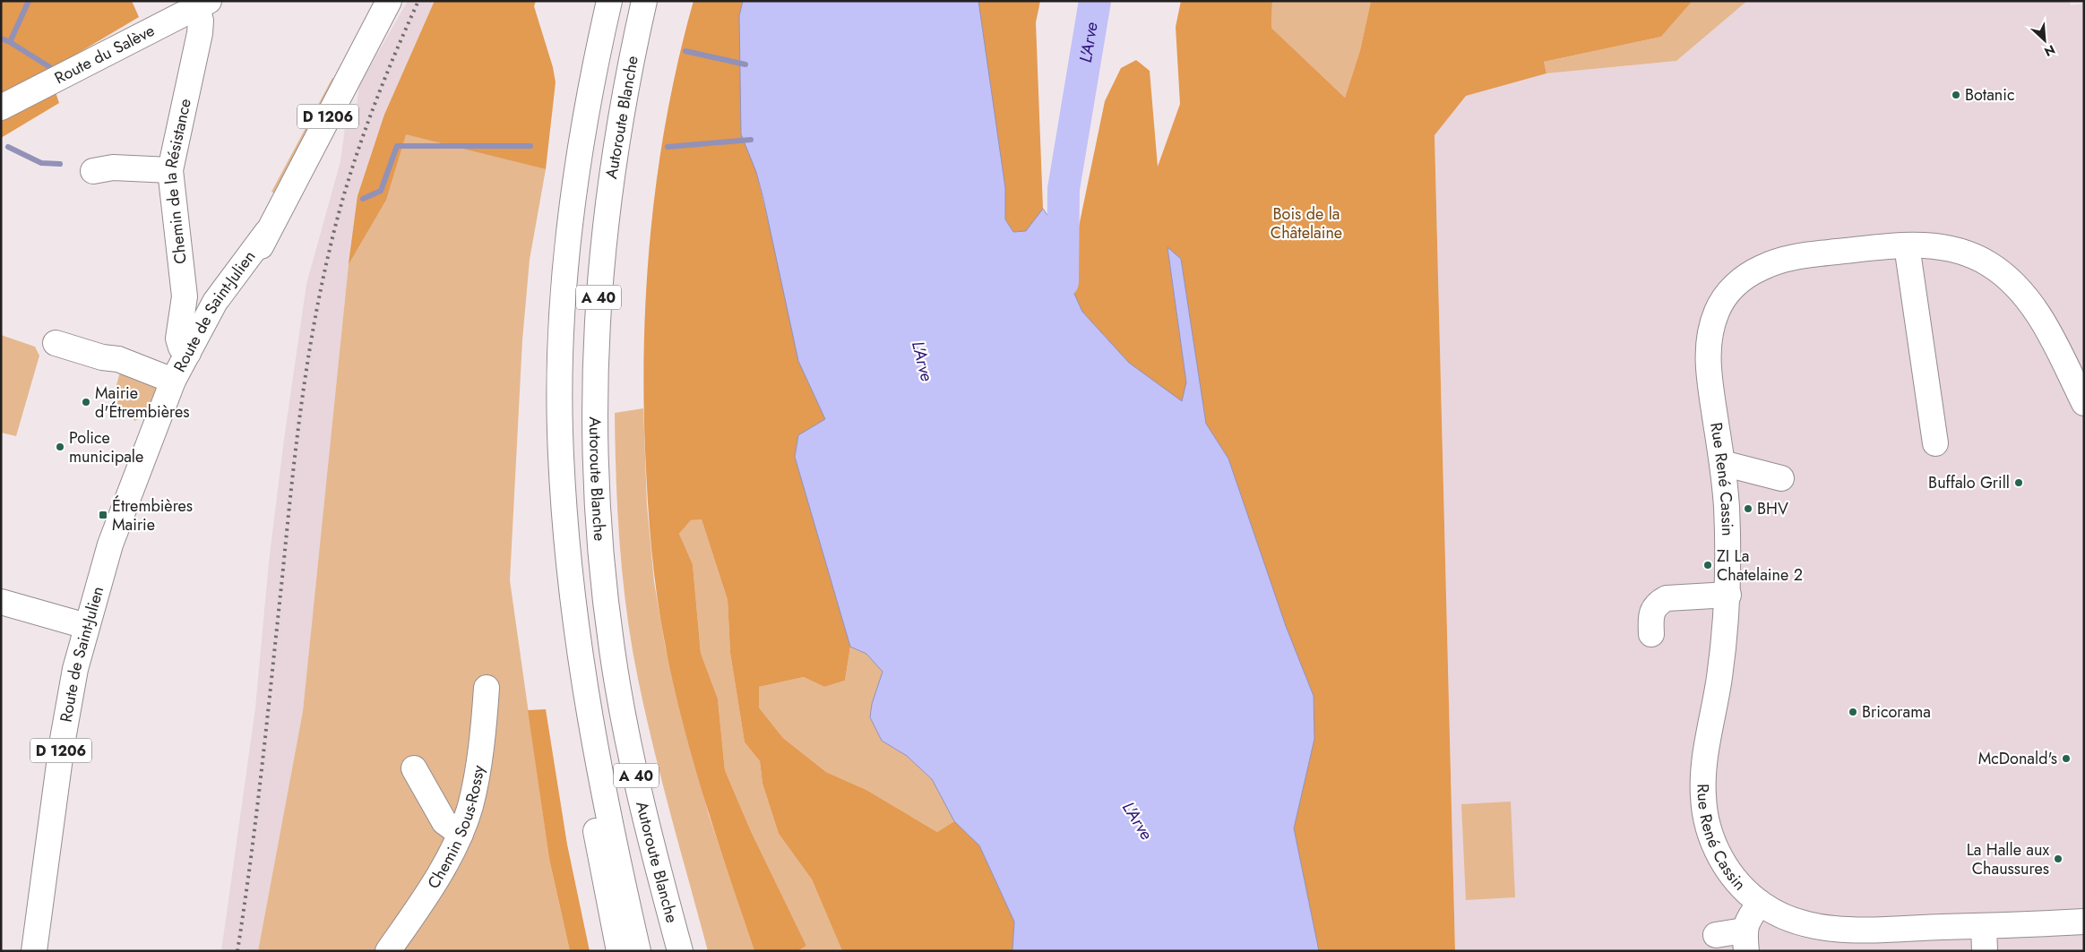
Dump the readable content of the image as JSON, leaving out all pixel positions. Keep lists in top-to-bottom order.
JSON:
{
  "streets": {
    "main road": [
      "Route du Salève",
      "D 1206",
      "Autoroute Blanche",
      "Chemin de la Résistance",
      "A 40",
      "Route de Saint-Julien",
      "Rue René Cassin",
      "Chemin Sous-Rossy"
    ]
  },
  "crossings": [
    ["Route du Salève", "Chemin de la Résistance"],
    ["Chemin de la Résistance", "Route de Saint-Julien"]
  ],
  "water": ["L'Arve"],
  "parks": ["Bois de la Châtelaine"],
  "places": {
    "other": [
      "Botanic",
      "Mairie d'Étrembières",
      "Police municipale",
      "Buffalo Grill",
      "BHV",
      "ZI La Chatelaine 2",
      "Bricorama",
      "McDonald's",
      "La Halle aux Chaussures"
    ],
    "transit": ["Étrembières Mairie"]
  },
  "north": "bottom right"
}
